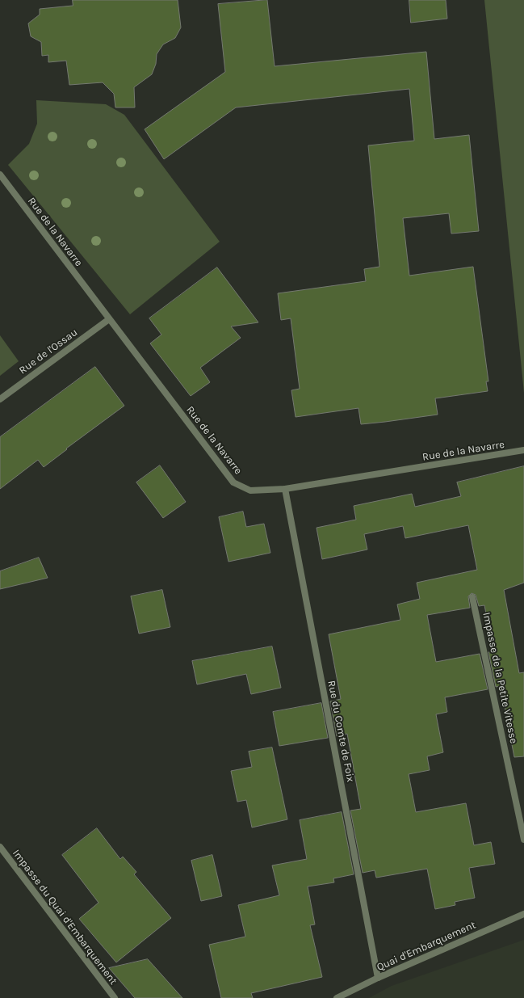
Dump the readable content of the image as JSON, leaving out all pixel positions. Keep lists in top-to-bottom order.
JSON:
{
  "streets": {
    "street": [
      "Rue de la Navarre",
      "Rue de l'Ossau",
      "Impasse de la Petite Vitesse",
      "Rue du Comte de Foix",
      "Impasse du Quai d'Embarquement",
      "Quai d'Embarquement"
    ]
  },
  "crossings": [
    ["Rue de la Navarre", "Rue de l'Ossau"],
    ["Rue de la Navarre", "Rue du Comte de Foix"],
    ["Rue du Comte de Foix", "Quai d'Embarquement"]
  ]
}
